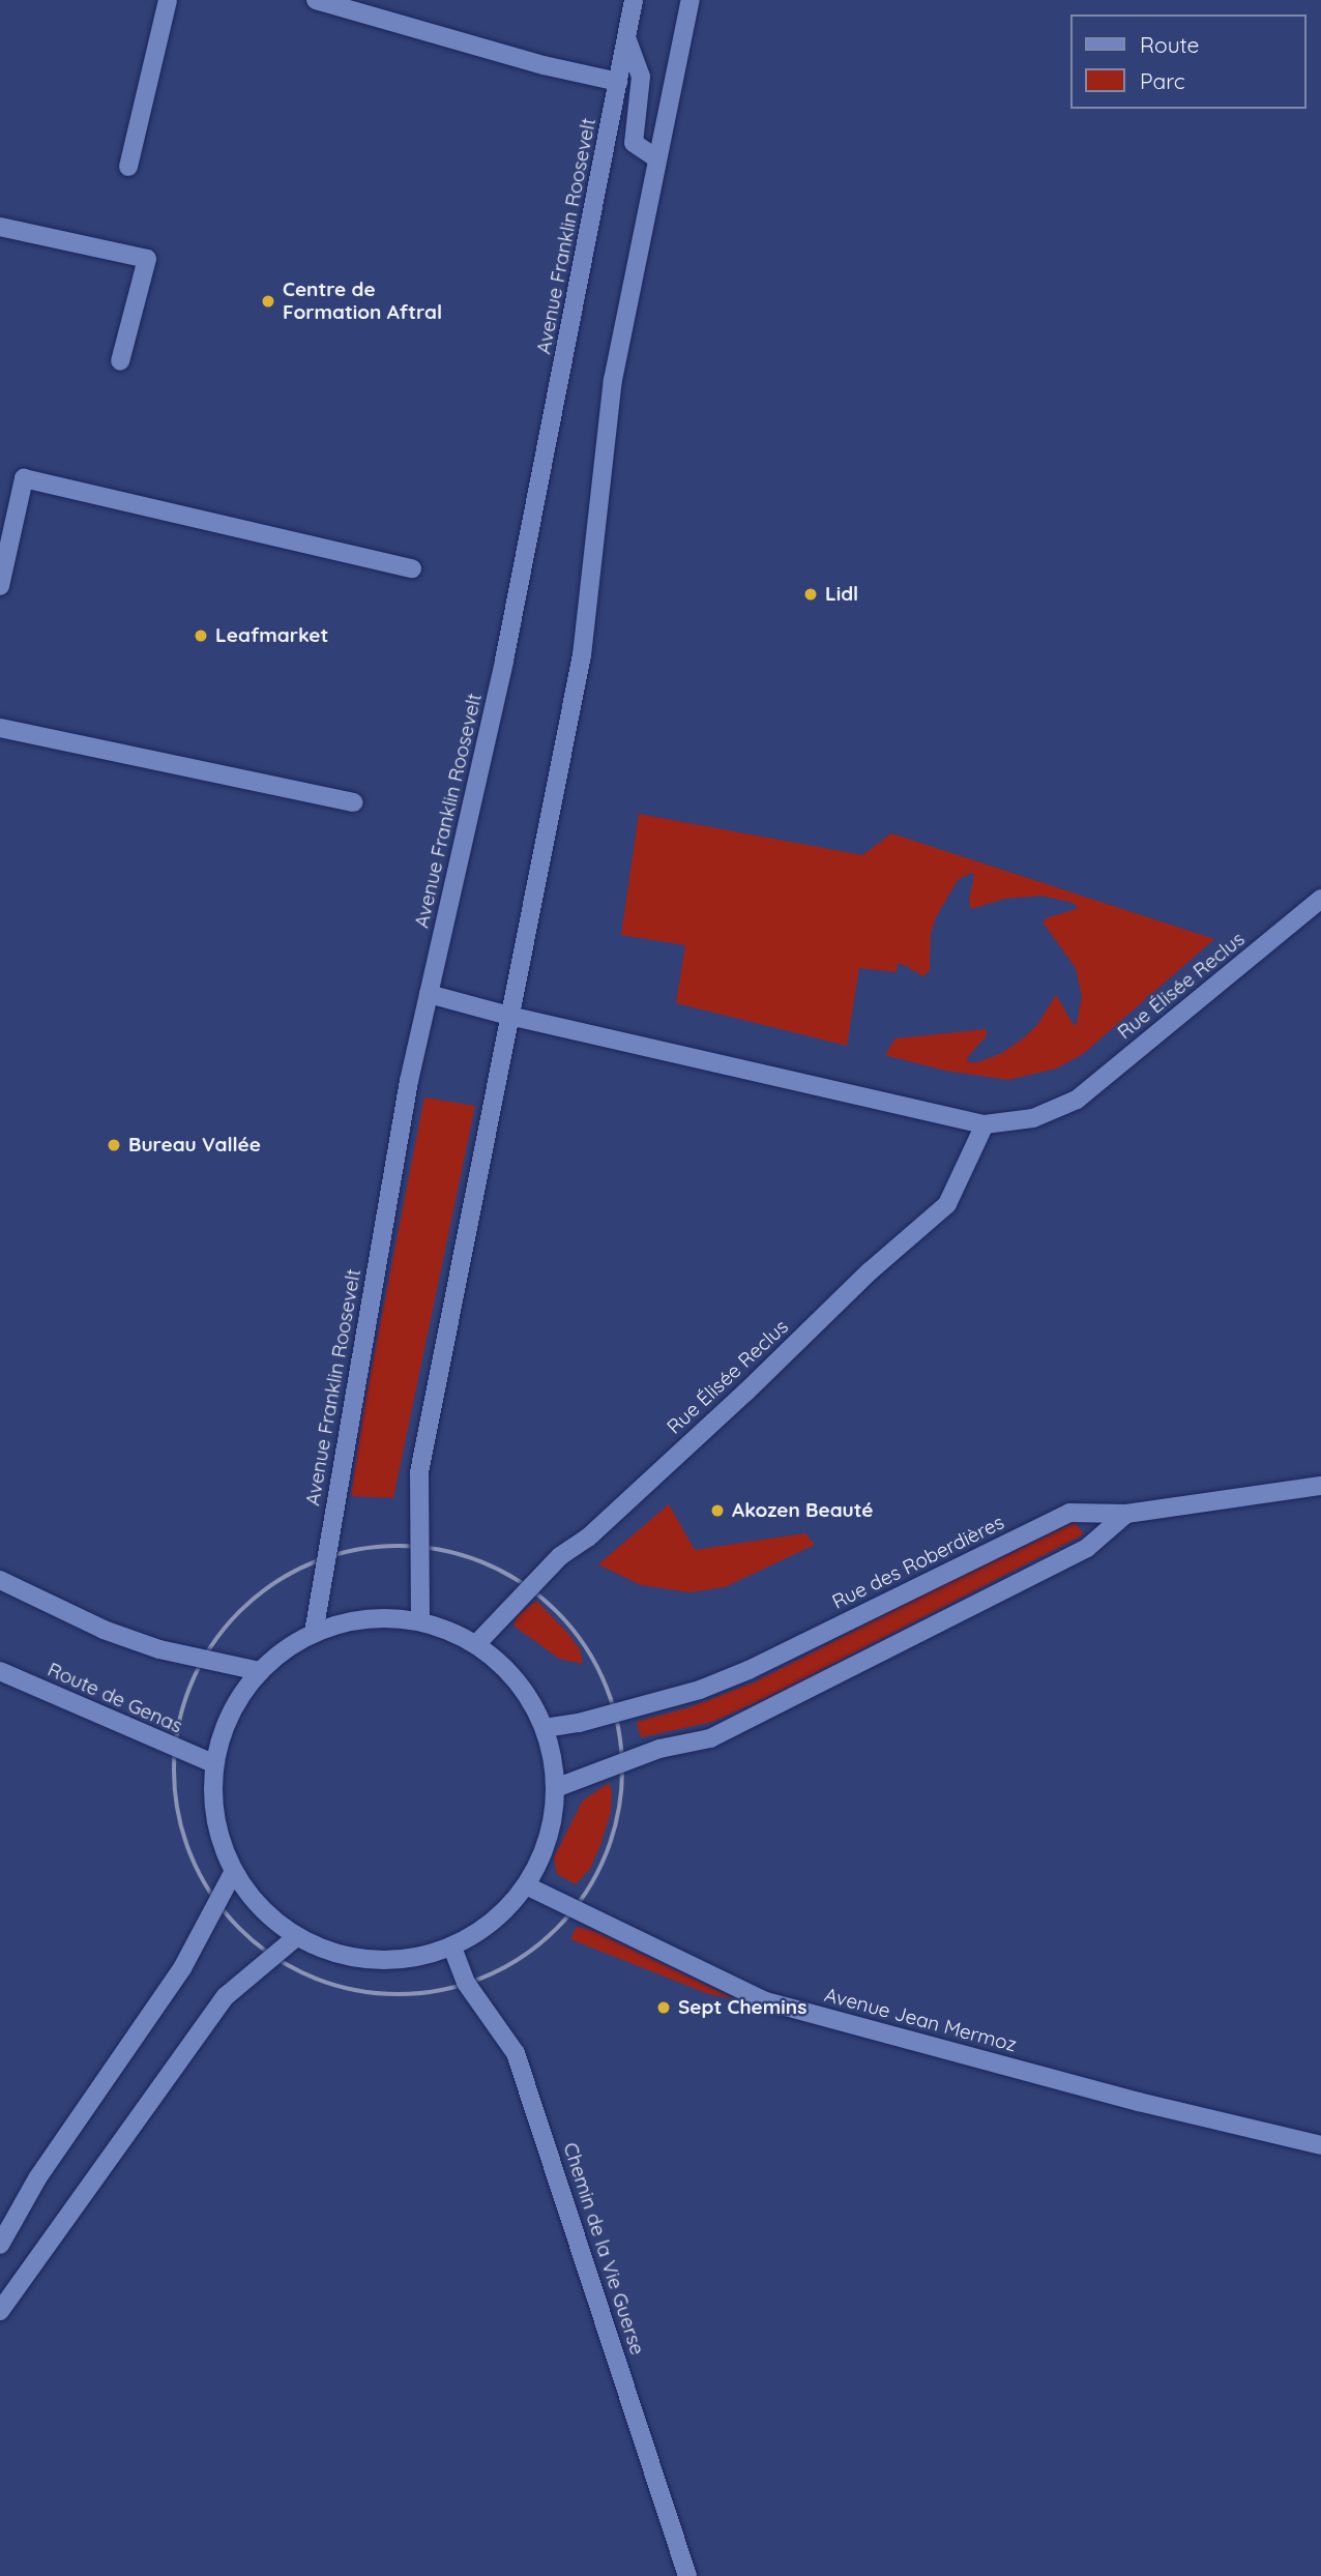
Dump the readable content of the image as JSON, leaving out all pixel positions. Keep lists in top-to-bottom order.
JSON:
{
  "streets": {
    "street": [
      "Avenue Franklin Roosevelt",
      "Rue Élisée Reclus",
      "Rue des Roberdières",
      "Route de Genas",
      "Avenue Jean Mermoz",
      "Chemin de la Vie Guerse"
    ]
  },
  "crossings": [
    ["Avenue Franklin Roosevelt", "Rue Élisée Reclus"]
  ],
  "places": [
    "Centre de Formation Aftral",
    "Lidl",
    "Leafmarket",
    "Bureau Vallée",
    "Akozen Beauté",
    "Sept Chemins"
  ],
  "legend": ["Route", "Parc"]
}
